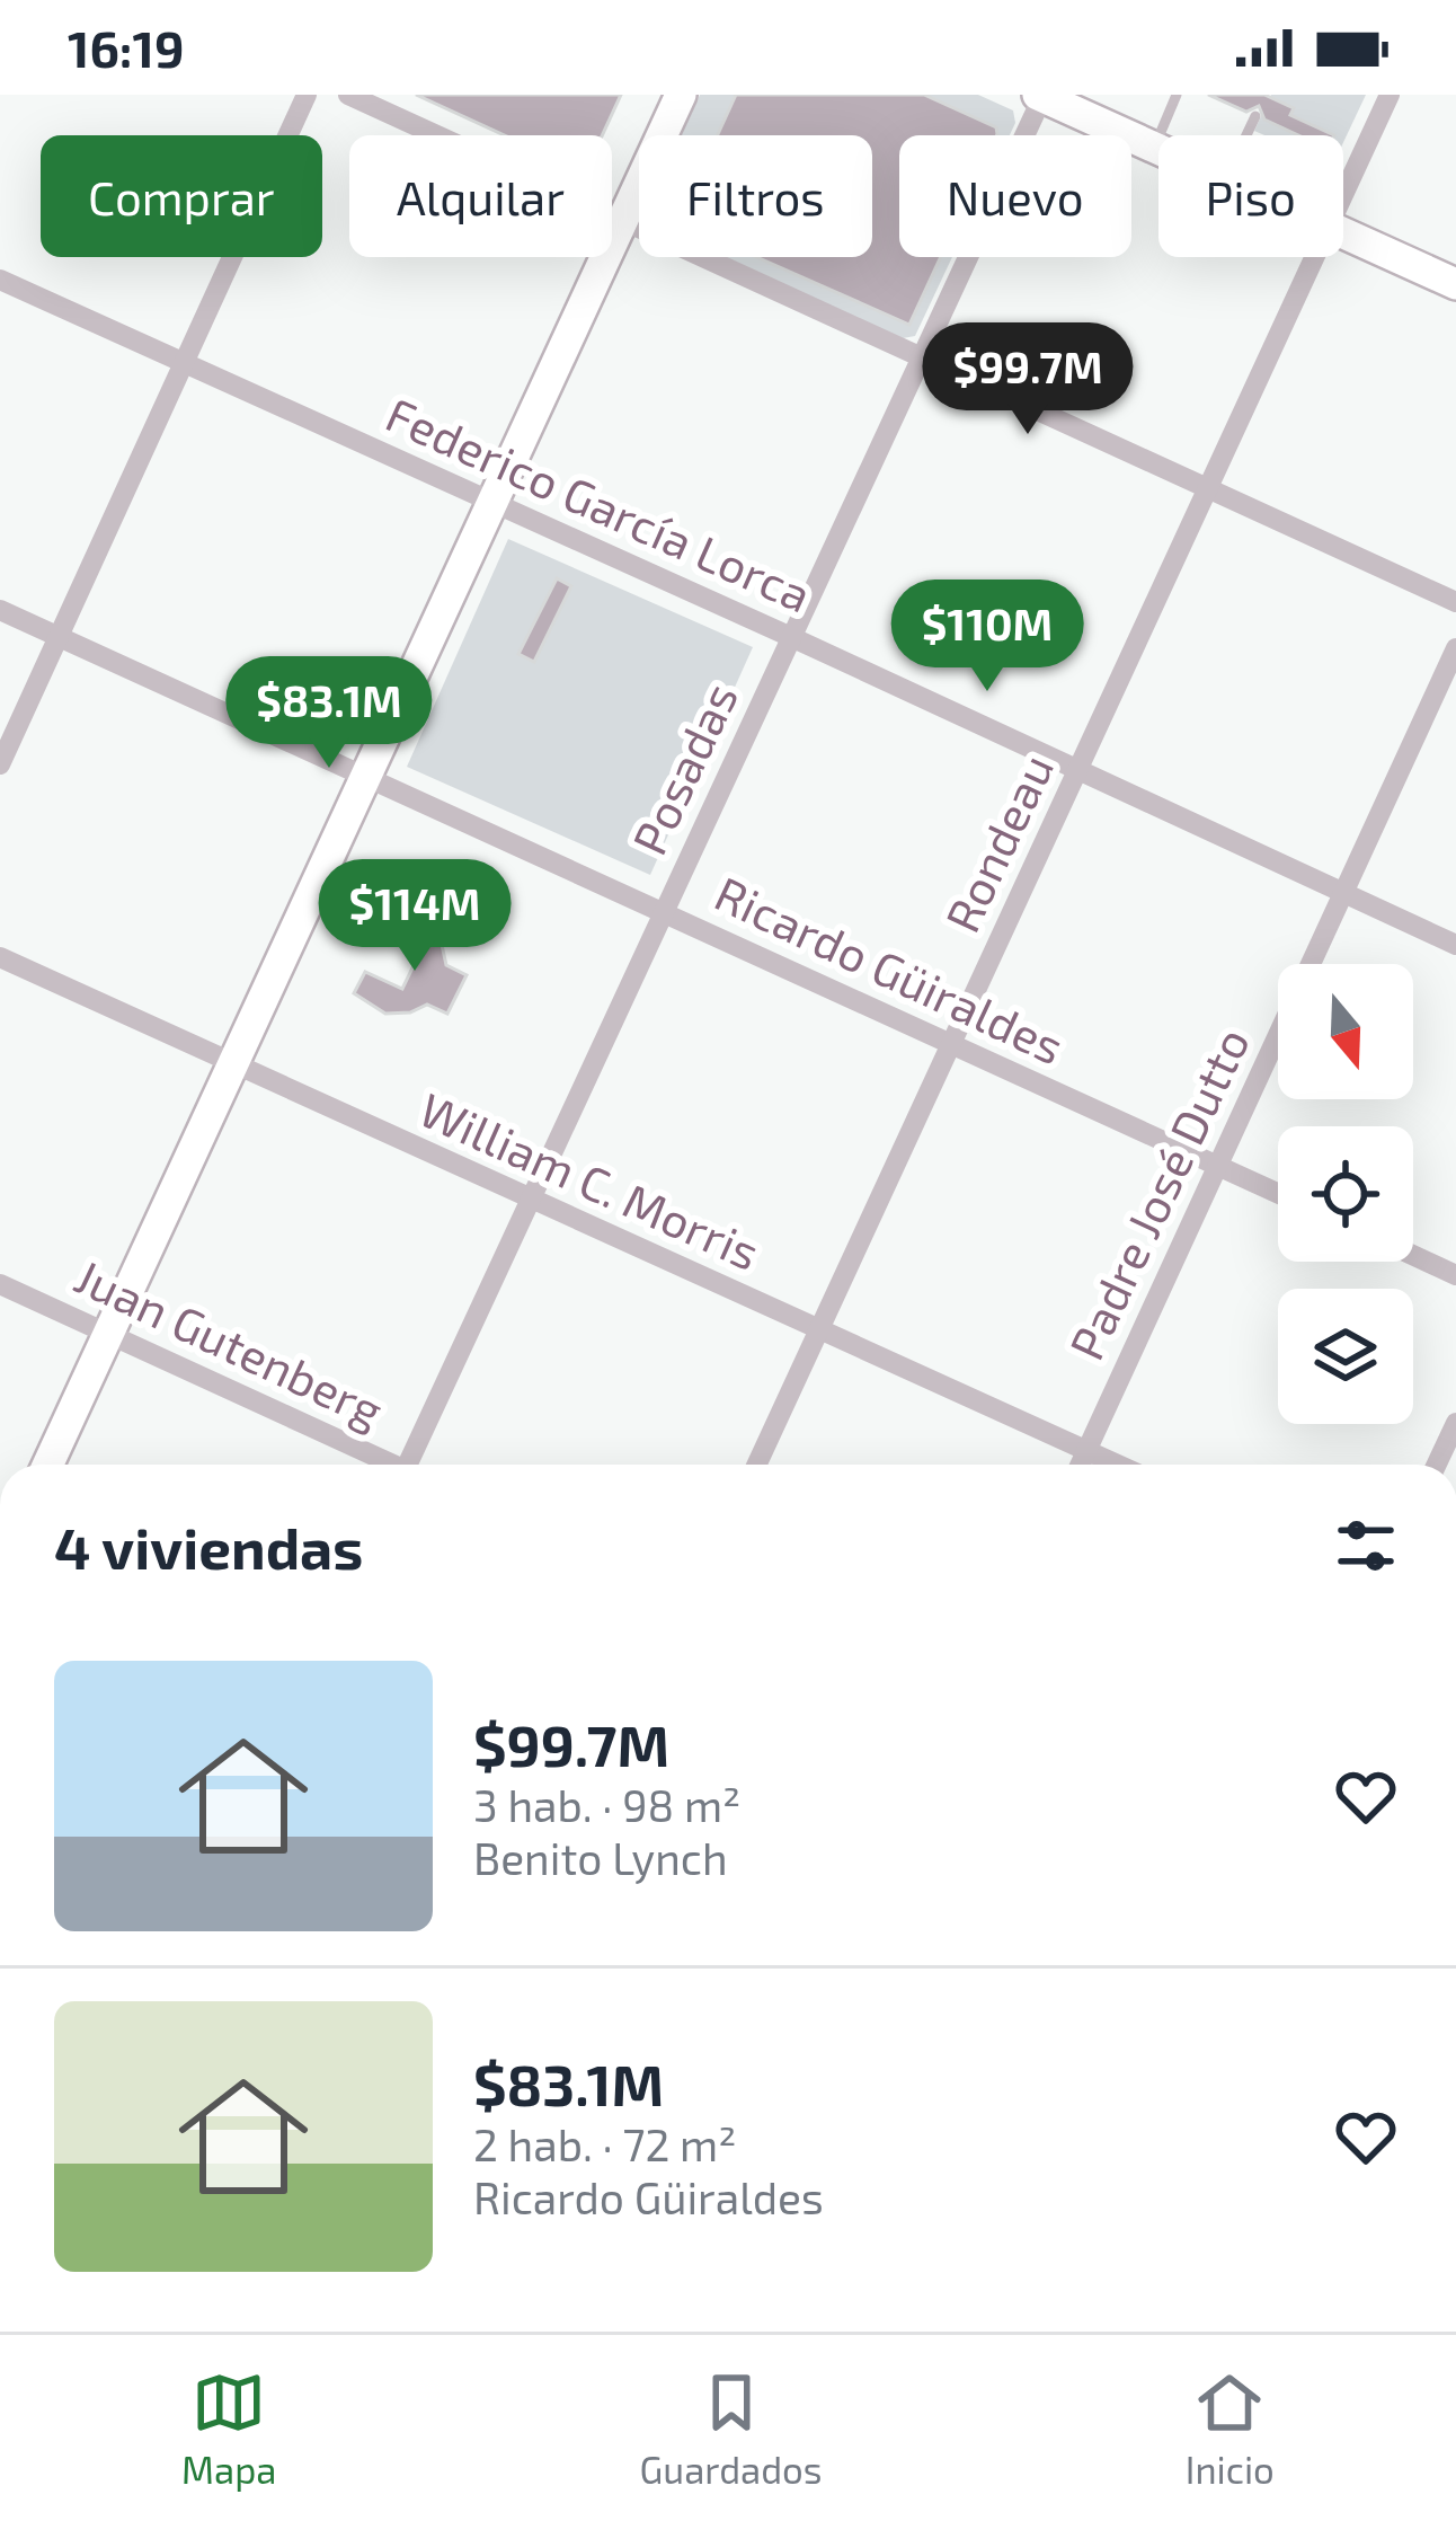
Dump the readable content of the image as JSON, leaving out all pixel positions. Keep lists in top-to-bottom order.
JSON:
{
  "streets": {
    "street": [
      "Federico García Lorca",
      "Posadas",
      "Rondeau",
      "Ricardo Güiraldes",
      "William C. Morris",
      "Padre José Dutto",
      "Juan Gutenberg"
    ]
  },
  "crossings": [
    ["Federico García Lorca", "Posadas"],
    ["Federico García Lorca", "Rondeau"],
    ["Federico García Lorca", "Padre José Dutto"],
    ["Posadas", "Ricardo Güiraldes"],
    ["Posadas", "William C. Morris"],
    ["Rondeau", "Ricardo Güiraldes"],
    ["Rondeau", "William C. Morris"],
    ["Ricardo Güiraldes", "Padre José Dutto"],
    ["William C. Morris", "Padre José Dutto"]
  ],
  "north": "bottom",
  "page": {
    "status": "16:19",
    "chip": [
      "Comprar",
      "Alquilar",
      "Filtros",
      "Nuevo",
      "Piso"
    ],
    "price": [
      "$99.7M",
      "$110M",
      "$83.1M",
      "$114M"
    ],
    "heading": "4 viviendas",
    "list": [
      {
        "name": "$99.7M",
        "note": "3 hab. · 98 m² · Benito Lynch"
      },
      {
        "name": "$83.1M",
        "note": "2 hab. · 72 m² · Ricardo Güiraldes"
      }
    ],
    "tabs": ["Mapa", "Guardados", "Inicio"]
  }
}
